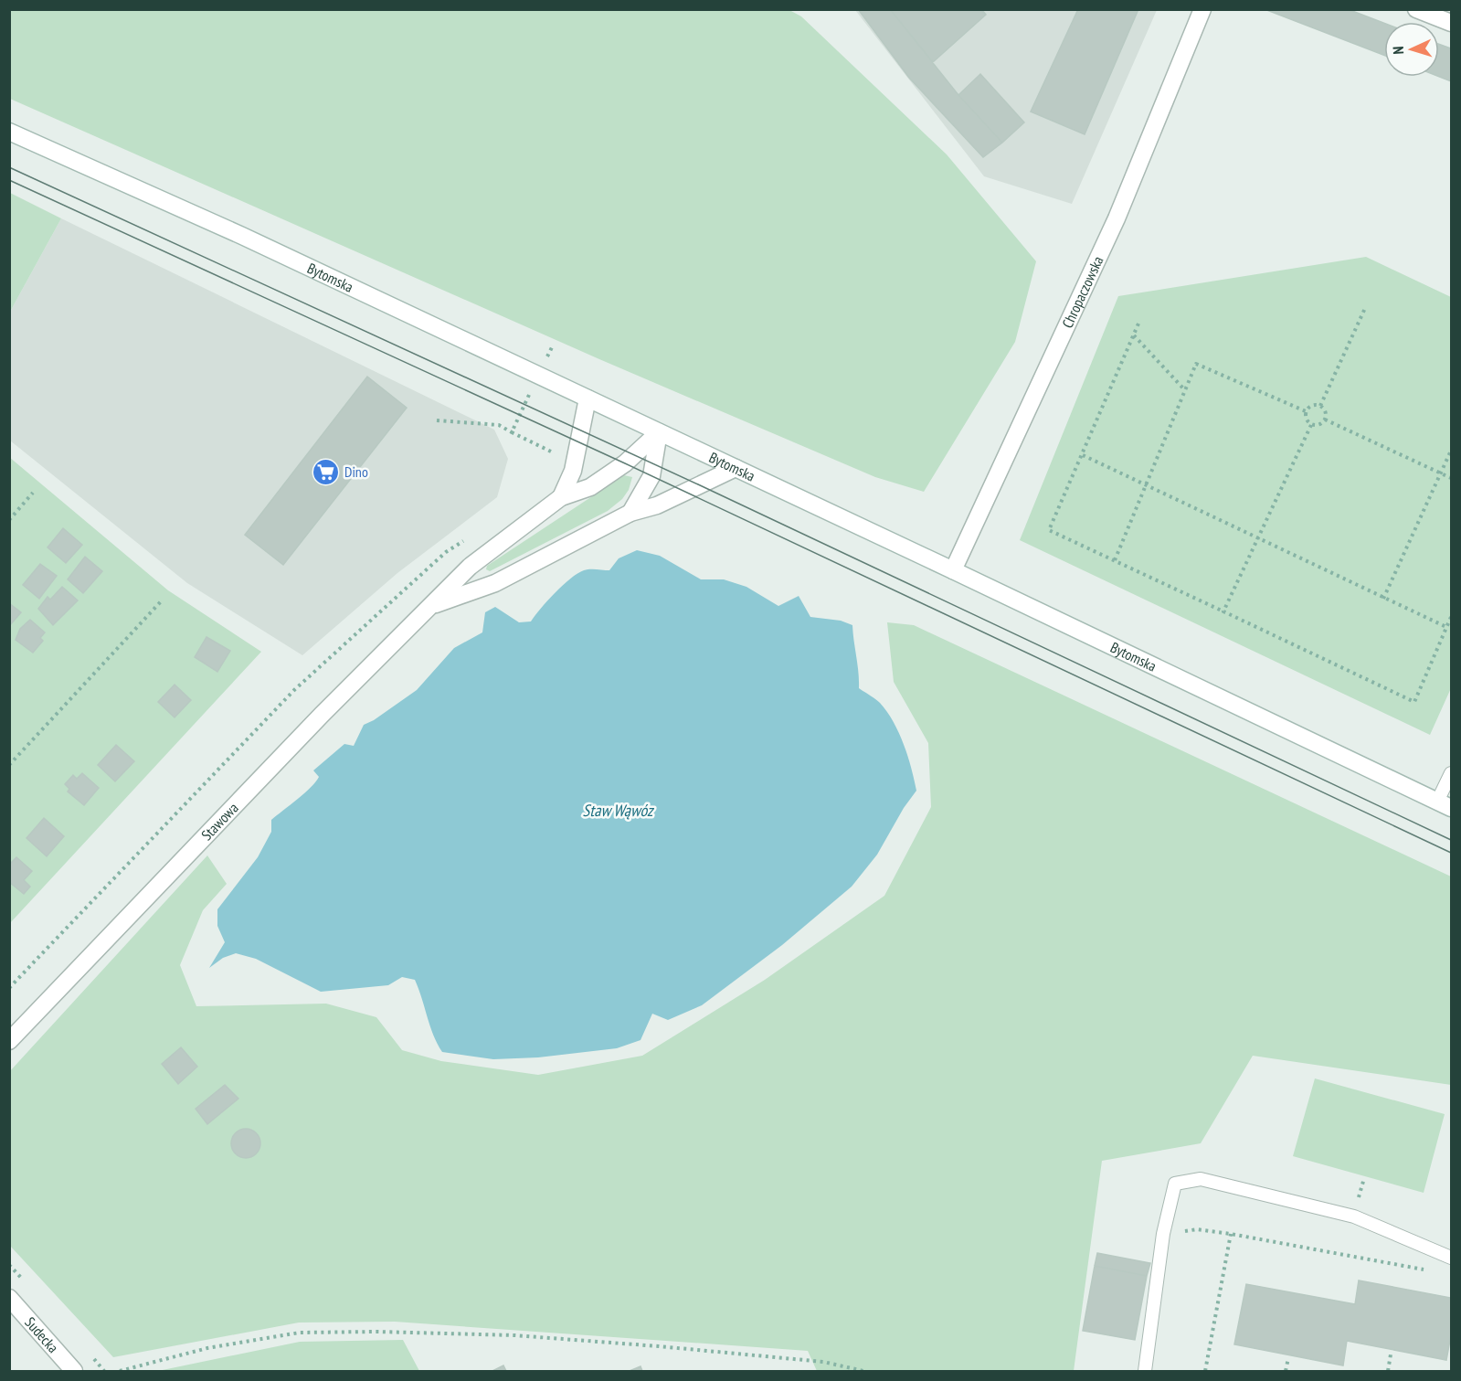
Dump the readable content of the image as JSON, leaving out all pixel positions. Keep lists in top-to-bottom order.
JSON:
{
  "streets": {
    "street": [
      "Bytomska",
      "Chropaczowska",
      "Stawowa",
      "Sudecka"
    ]
  },
  "crossings": [
    ["Bytomska", "Chropaczowska"]
  ],
  "water": ["Staw Wąwóz"],
  "places": {
    "supermarket": ["Dino"]
  },
  "north": "left"
}
